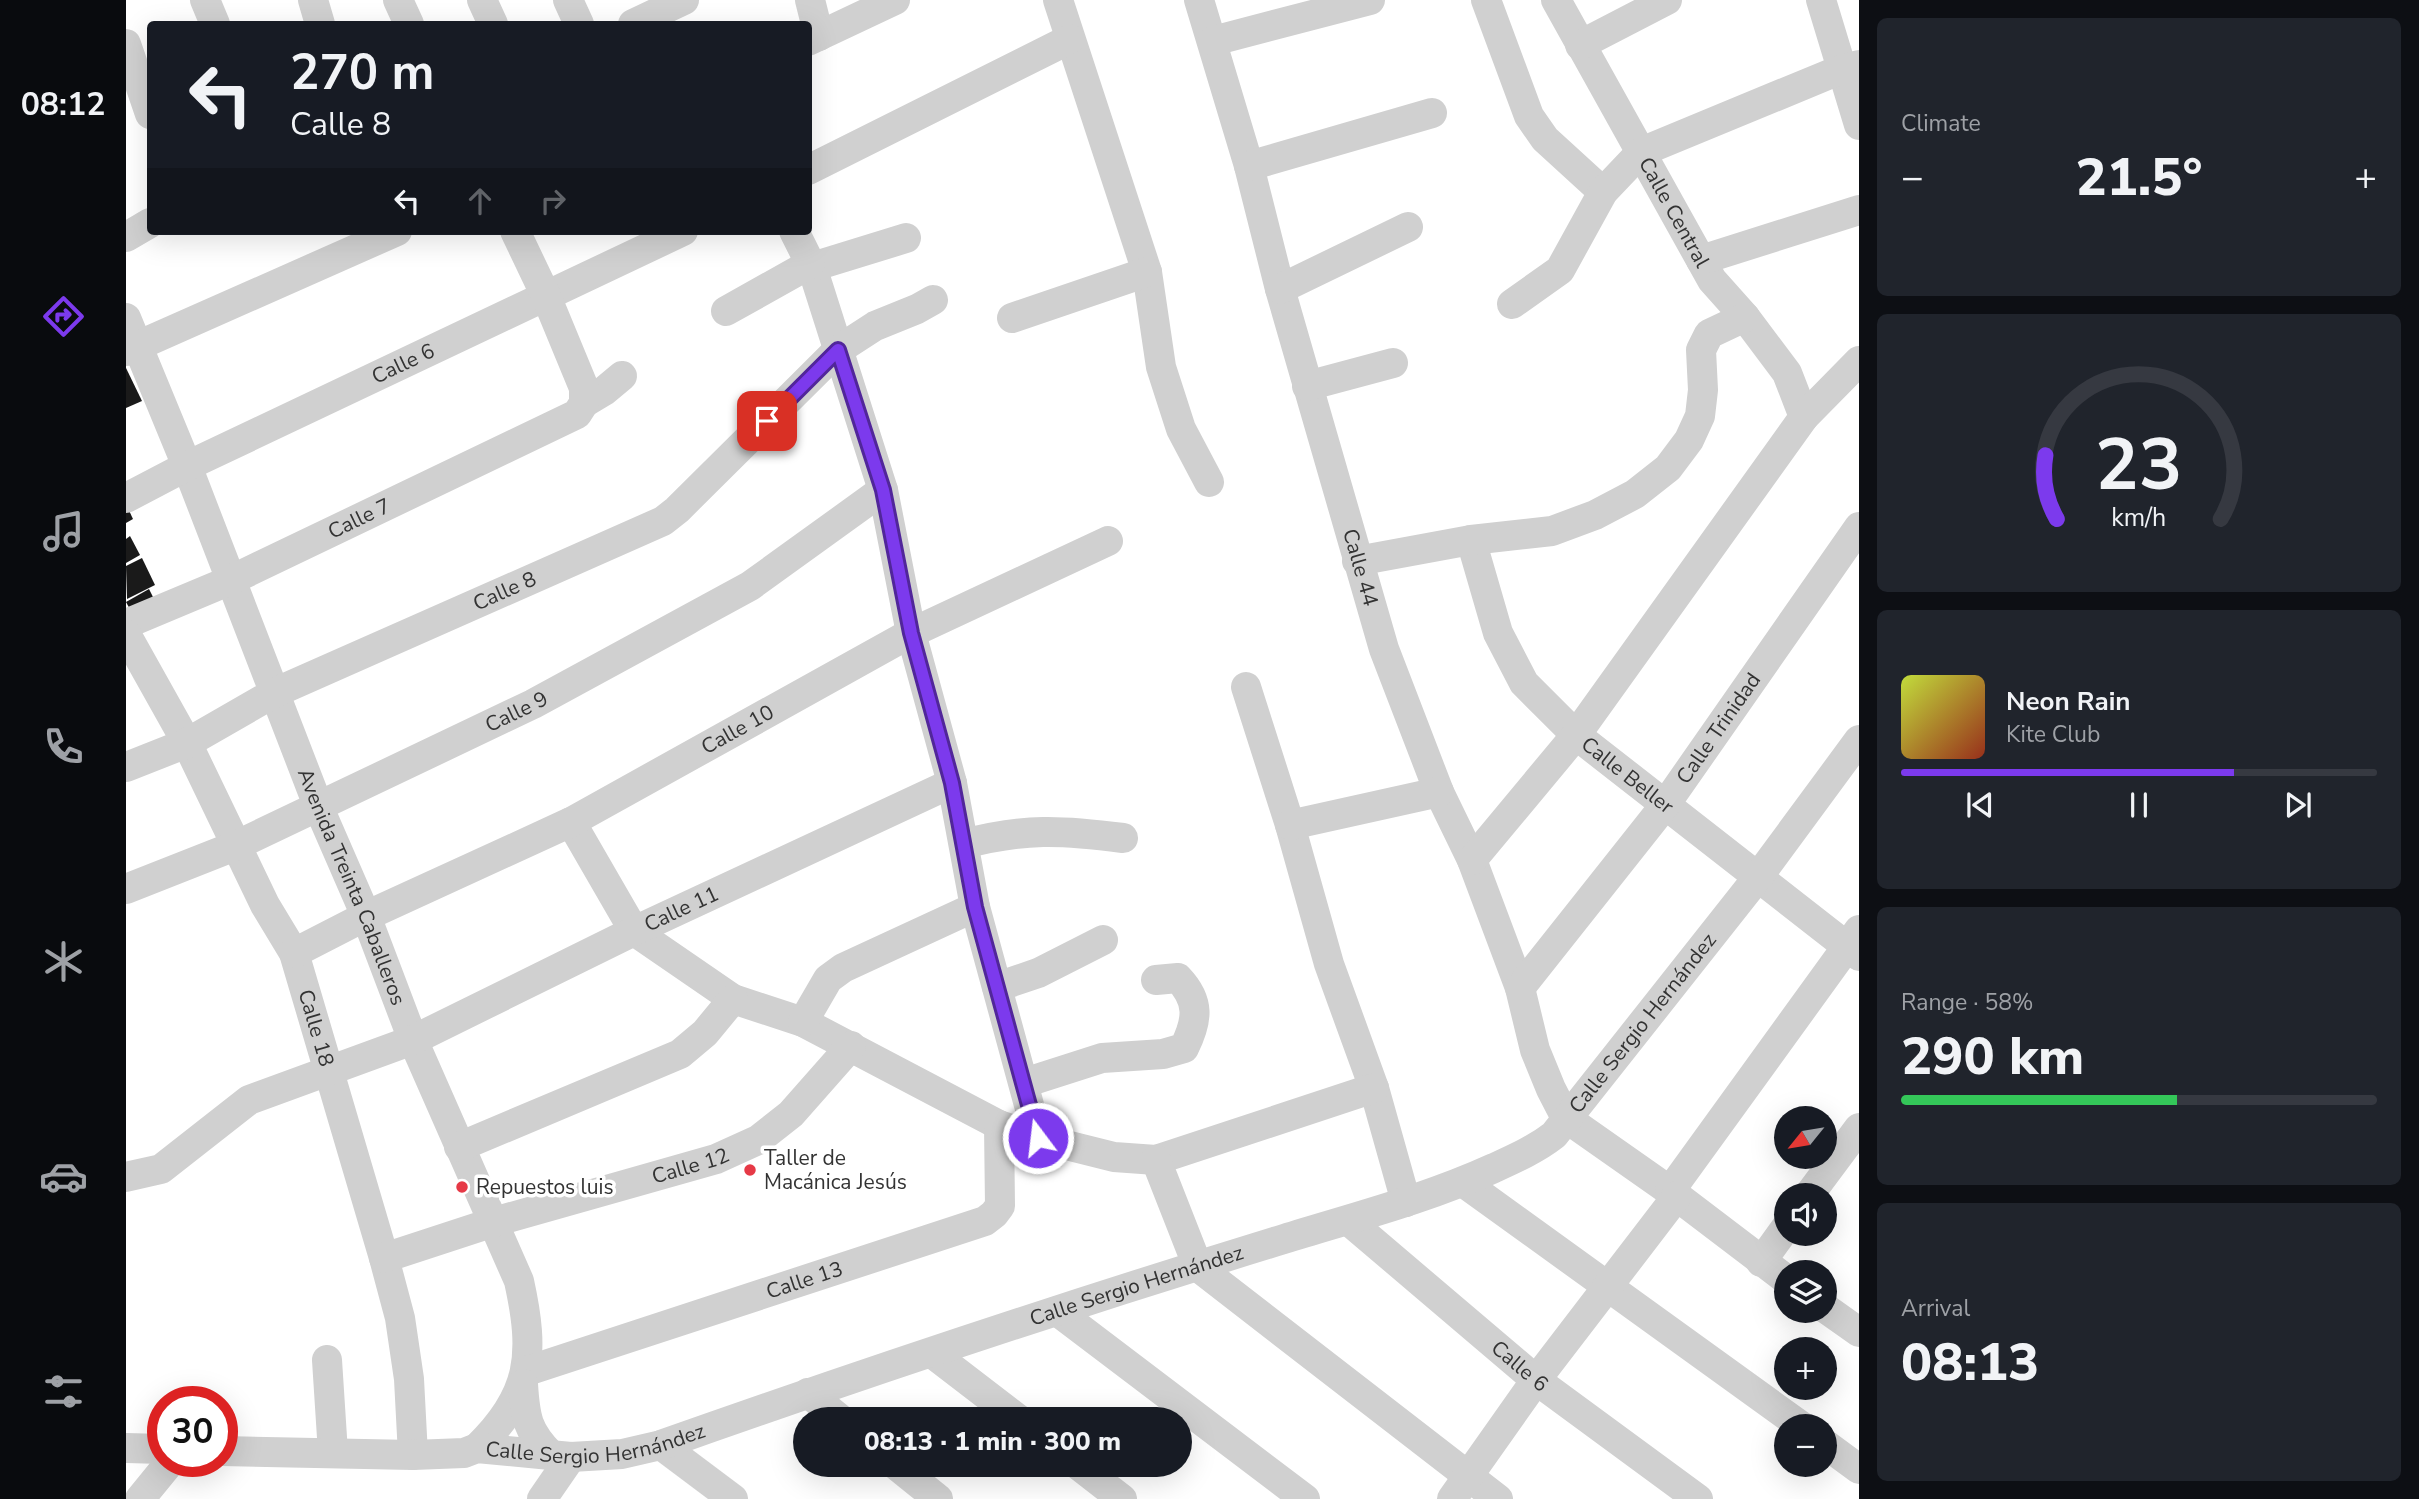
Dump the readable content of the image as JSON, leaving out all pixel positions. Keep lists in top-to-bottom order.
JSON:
{
  "streets": {
    "street": [
      "Calle Central",
      "Calle 6",
      "Calle 7",
      "Calle 44",
      "Calle 8",
      "Calle 9",
      "Calle Trinidad",
      "Calle 10",
      "Calle Beller",
      "Avenida Treinta Caballeros",
      "Calle 11",
      "Calle Sergio Hernández",
      "Calle 18",
      "Calle 12",
      "Calle 13"
    ]
  },
  "crossings": [
    ["Calle 6", "Avenida Treinta Caballeros"],
    ["Calle 6", "Calle Sergio Hernández"],
    ["Calle 7", "Avenida Treinta Caballeros"],
    ["Calle 44", "Calle Trinidad"],
    ["Calle 44", "Calle Sergio Hernández"],
    ["Calle 8", "Avenida Treinta Caballeros"],
    ["Calle 8", "Calle 18"],
    ["Calle 9", "Avenida Treinta Caballeros"],
    ["Calle 9", "Calle 18"],
    ["Calle Trinidad", "Calle Beller"],
    ["Calle 10", "Avenida Treinta Caballeros"],
    ["Calle 10", "Calle 18"],
    ["Calle Beller", "Calle Sergio Hernández"],
    ["Avenida Treinta Caballeros", "Calle 11"],
    ["Avenida Treinta Caballeros", "Calle Sergio Hernández"],
    ["Avenida Treinta Caballeros", "Calle 12"],
    ["Avenida Treinta Caballeros", "Calle 13"],
    ["Calle 11", "Calle 18"],
    ["Calle Sergio Hernández", "Calle 18"],
    ["Calle 18", "Calle 12"]
  ],
  "places": ["Taller de Macánica Jesús", "Repuestos luis"],
  "north": "bottom left",
  "page": {
    "tabs": "08:12",
    "tile": [
      "Climate",
      ["Range · 58%", "290 km"],
      ["Arrival", "08:13"]
    ],
    "turn": ["270 m", "Calle 8"],
    "heat": ["−", "21.5°", "+"],
    "song": ["Neon Rain", "Kite Club"],
    "map_buttons": ["+", "−"],
    "limit": "30",
    "trip": "08:13 · 1 min · 300 m",
    "gauge": ["23", "km/h"]
  }
}
